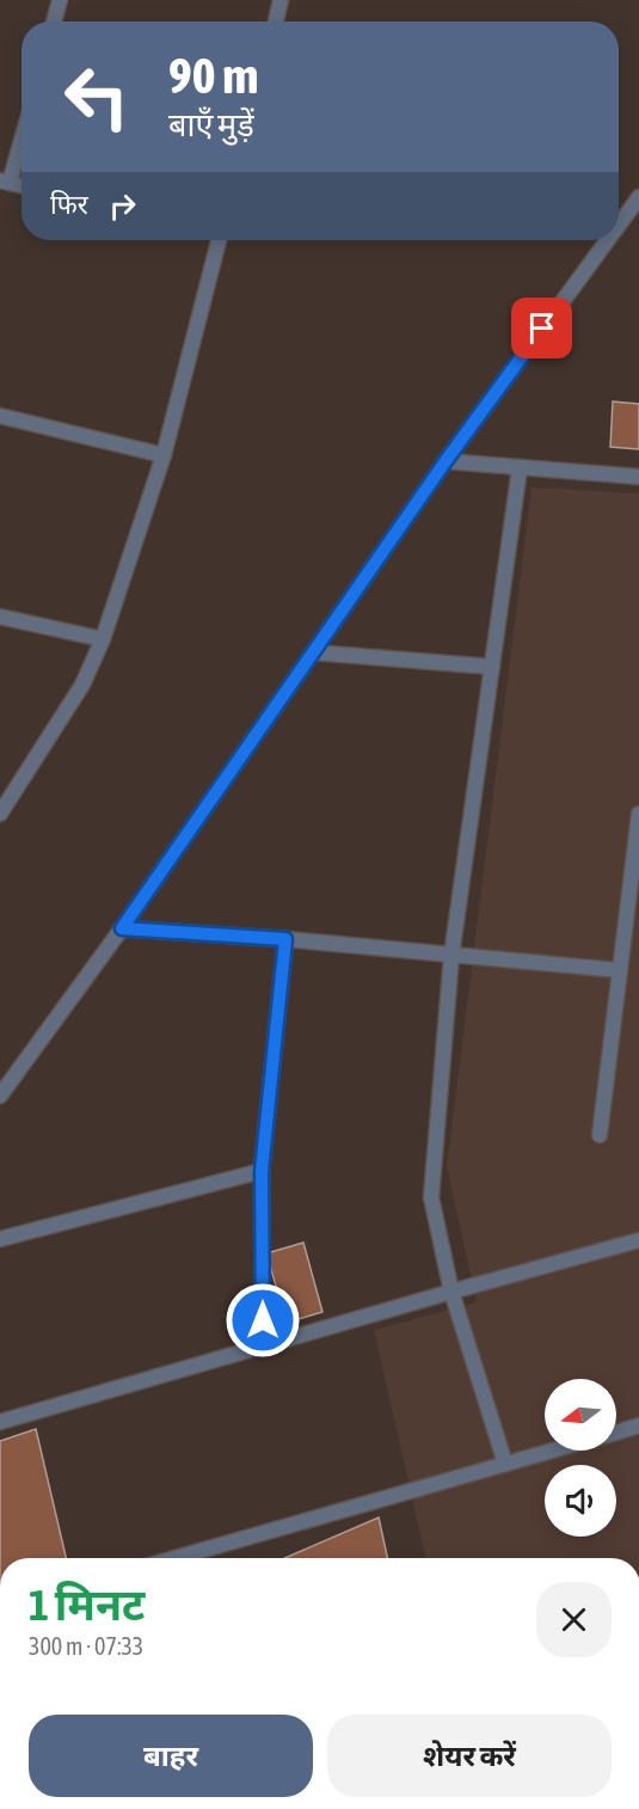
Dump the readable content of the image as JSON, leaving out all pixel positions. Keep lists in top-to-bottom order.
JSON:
{
  "north": "left",
  "page": {
    "turn": ["90 m", "बाएँ मुड़ें"],
    "then": "फिर",
    "heading": ["1 मिनट", "300 m · 07:33"],
    "buttons": ["बाहर", "शेयर करें"]
  }
}
